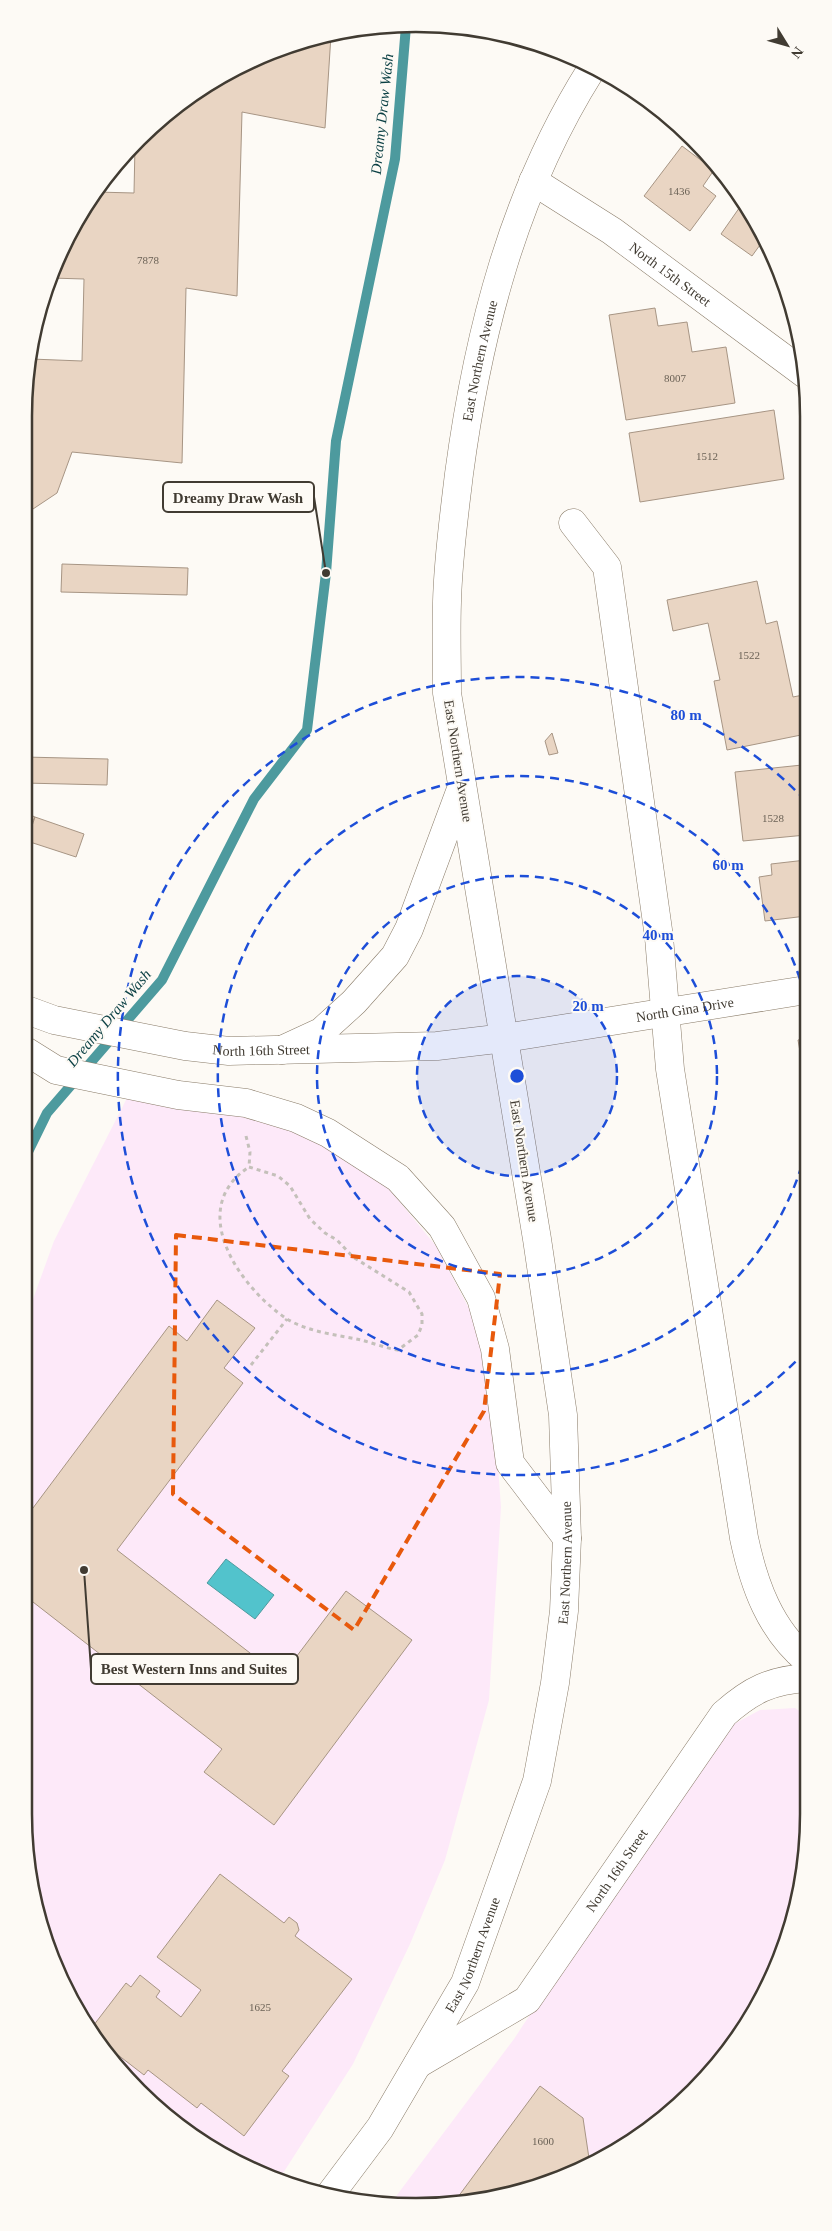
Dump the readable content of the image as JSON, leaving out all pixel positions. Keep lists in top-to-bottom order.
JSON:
{
  "streets": {
    "main road": [
      "North 15th Street",
      "East Northern Avenue",
      "North Gina Drive",
      "North 16th Street"
    ]
  },
  "crossings": [
    ["North 15th Street", "East Northern Avenue"],
    ["East Northern Avenue", "North Gina Drive"],
    ["East Northern Avenue", "North 16th Street"],
    ["North Gina Drive", "North 16th Street"]
  ],
  "water": ["Dreamy Draw Wash"],
  "places": ["Dreamy Draw Wash", "Best Western Inns and Suites"],
  "house_numbers": [
    "1436",
    "7878",
    "8007",
    "1512",
    "1522",
    "1528",
    "1625",
    "1600"
  ],
  "north": "bottom right",
  "rings": [
    "80 m",
    "60 m",
    "40 m",
    "20 m"
  ]
}
